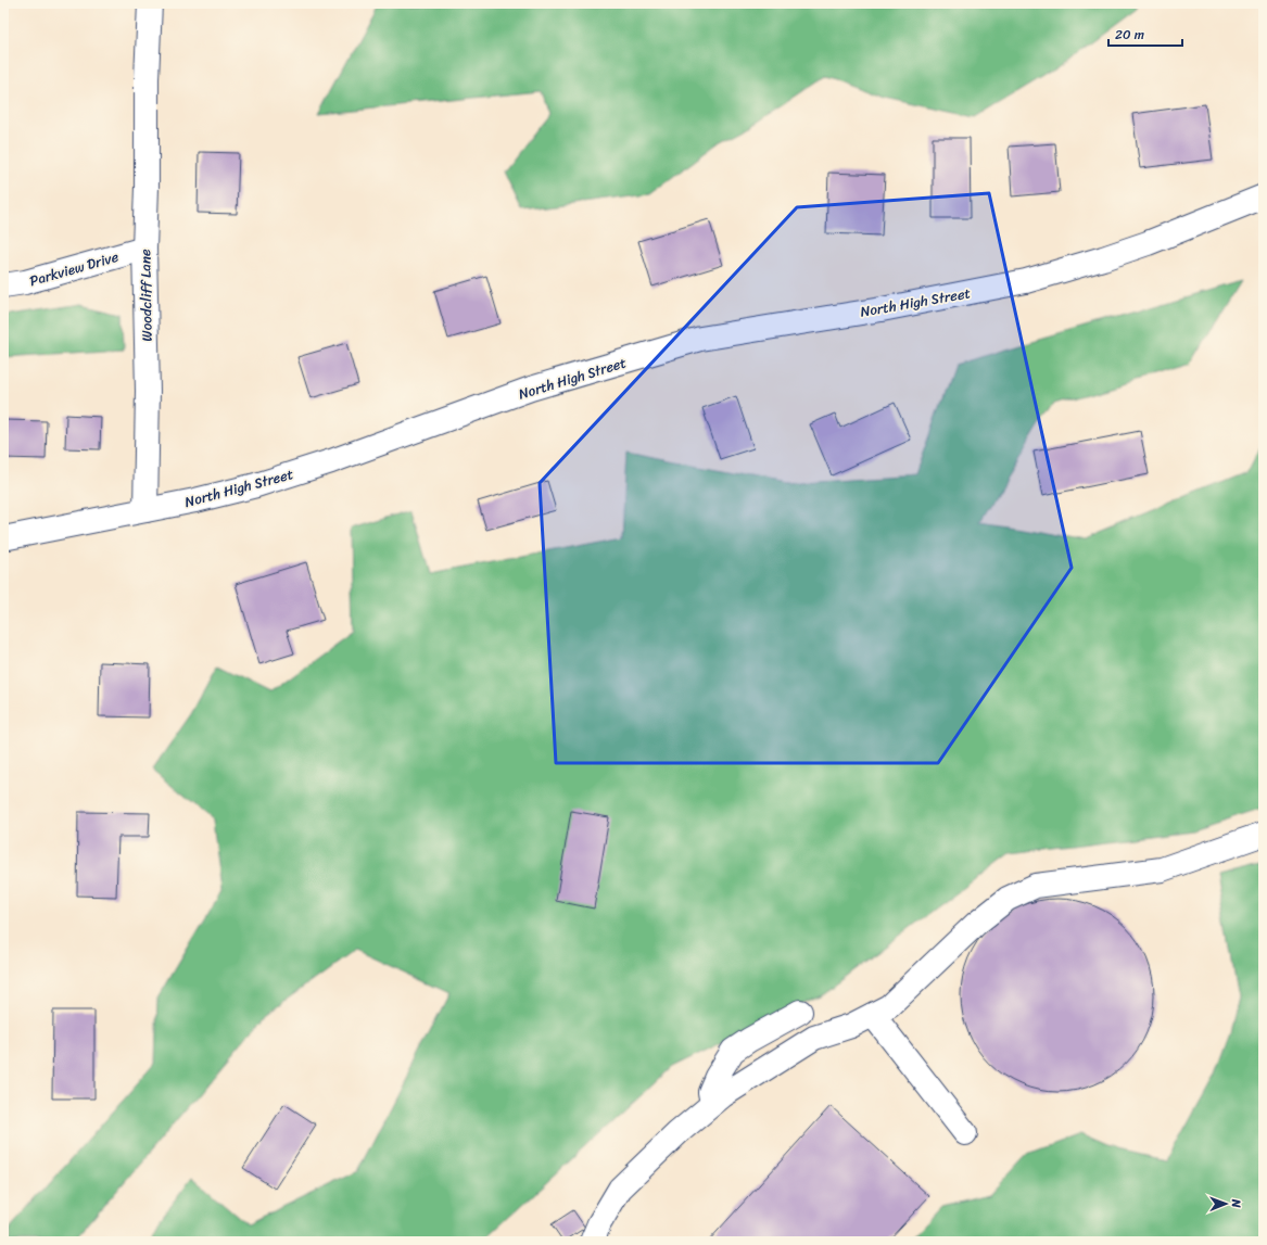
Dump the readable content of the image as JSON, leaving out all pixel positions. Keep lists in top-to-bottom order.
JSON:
{
  "streets": {
    "street": ["Parkview Drive", "Woodcliff Lane", "North High Street"]
  },
  "crossings": [
    ["Parkview Drive", "Woodcliff Lane"],
    ["Woodcliff Lane", "North High Street"]
  ],
  "scale_bar": "20 m",
  "north": "right"
}
